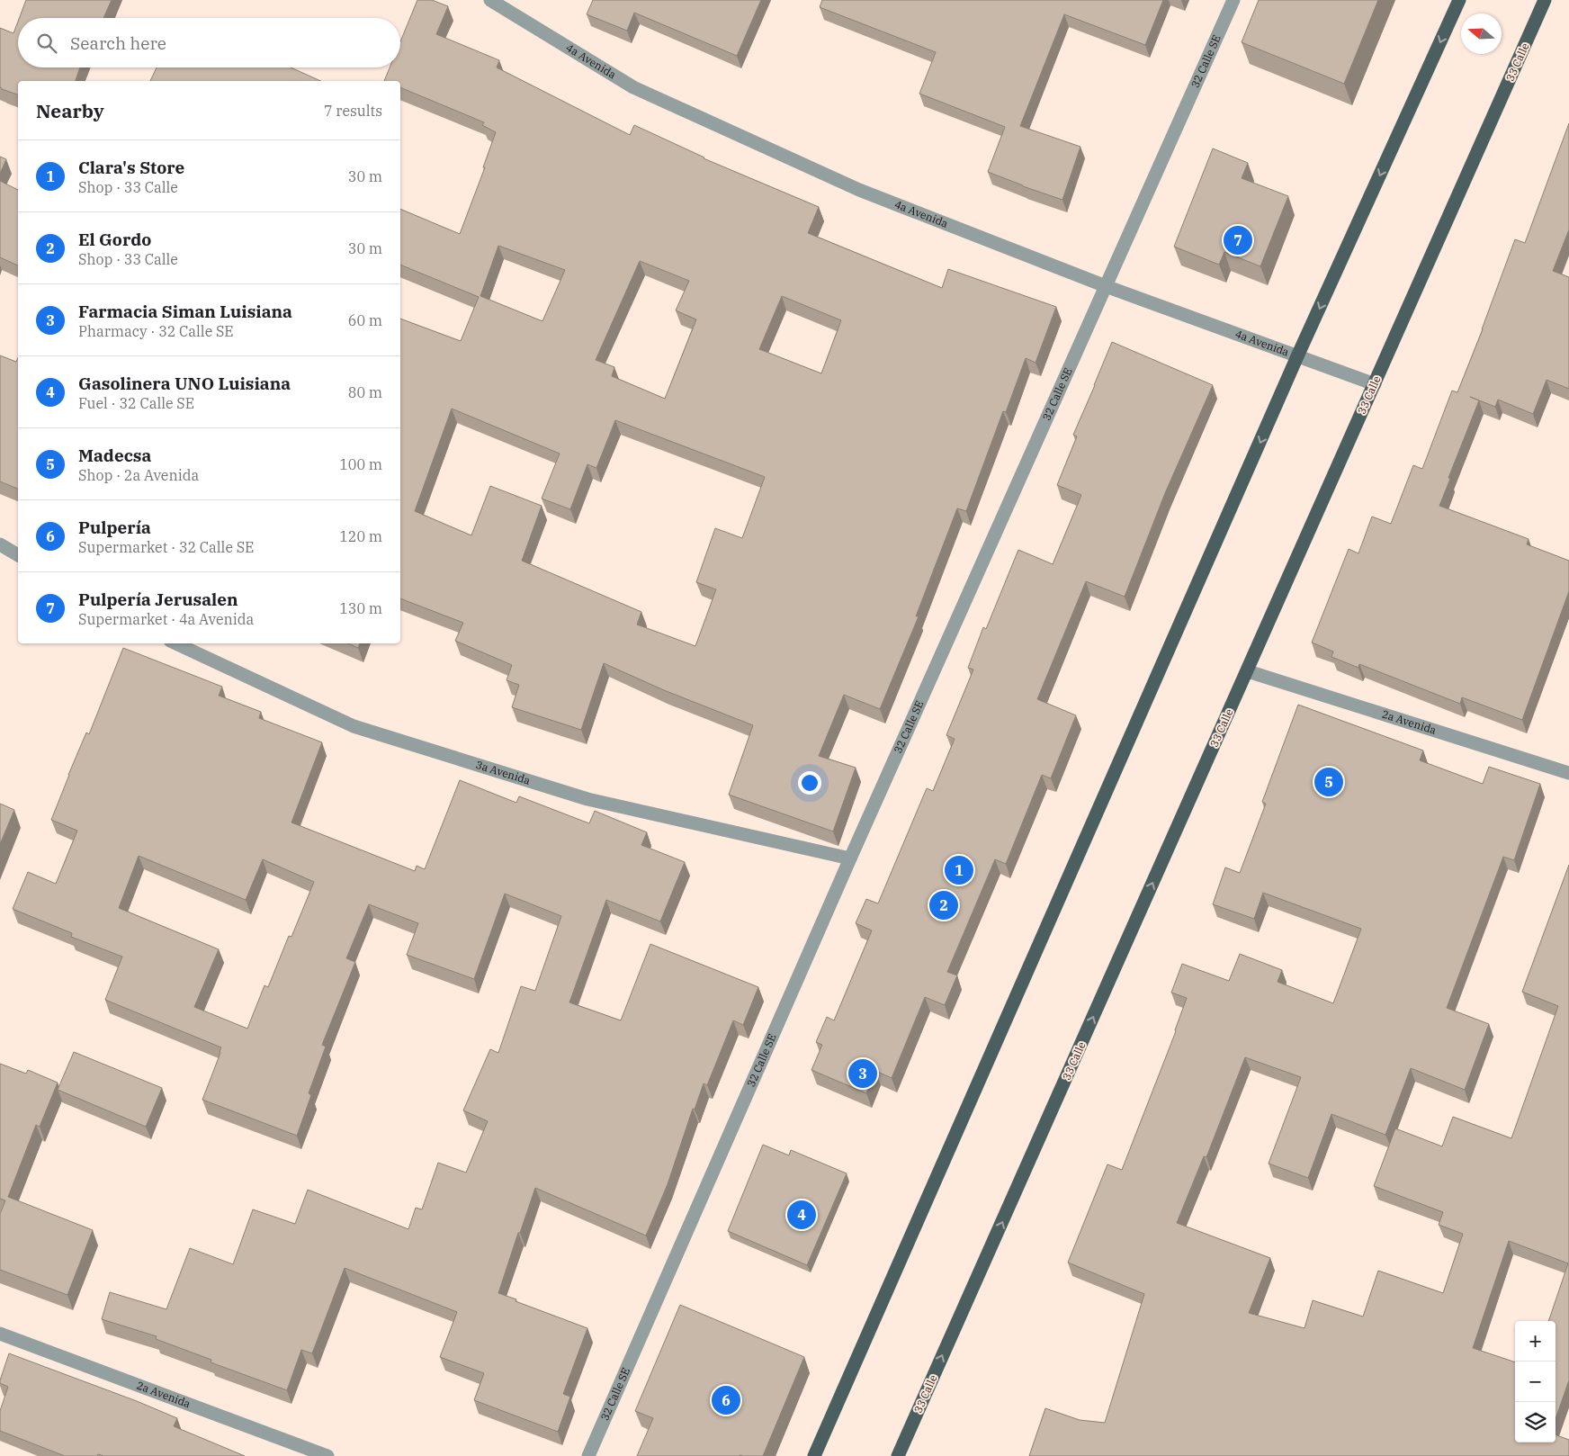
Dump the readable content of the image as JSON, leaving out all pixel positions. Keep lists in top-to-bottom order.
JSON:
{
  "streets": {
    "main road": ["33 Calle"],
    "street": [
      "32 Calle SE",
      "4a Avenida",
      "2a Avenida",
      "3a Avenida"
    ]
  },
  "crossings": [
    ["32 Calle SE", "4a Avenida"],
    ["32 Calle SE", "3a Avenida"],
    ["4a Avenida", "33 Calle"],
    ["33 Calle", "2a Avenida"]
  ],
  "north": "left",
  "page": {
    "search": "Search here",
    "heading": ["Nearby", "7 results"],
    "list": [
      {
        "mark": "1",
        "name": "Clara's Store",
        "note": "Shop · 33 Calle",
        "value": "30 m"
      },
      {
        "mark": "2",
        "name": "El Gordo",
        "note": "Shop · 33 Calle",
        "value": "30 m"
      },
      {
        "mark": "3",
        "name": "Farmacia Siman Luisiana",
        "note": "Pharmacy · 32 Calle SE",
        "value": "60 m"
      },
      {
        "mark": "4",
        "name": "Gasolinera UNO Luisiana",
        "note": "Fuel · 32 Calle SE",
        "value": "80 m"
      },
      {
        "mark": "5",
        "name": "Madecsa",
        "note": "Shop · 2a Avenida",
        "value": "100 m"
      },
      {
        "mark": "6",
        "name": "Pulpería",
        "note": "Supermarket · 32 Calle SE",
        "value": "120 m"
      },
      {
        "mark": "7",
        "name": "Pulpería Jerusalen",
        "note": "Supermarket · 4a Avenida",
        "value": "130 m"
      }
    ],
    "pins": [
      "7",
      "5",
      "1",
      "2",
      "3",
      "4",
      "6"
    ],
    "map_buttons": ["+", "−"]
  }
}
